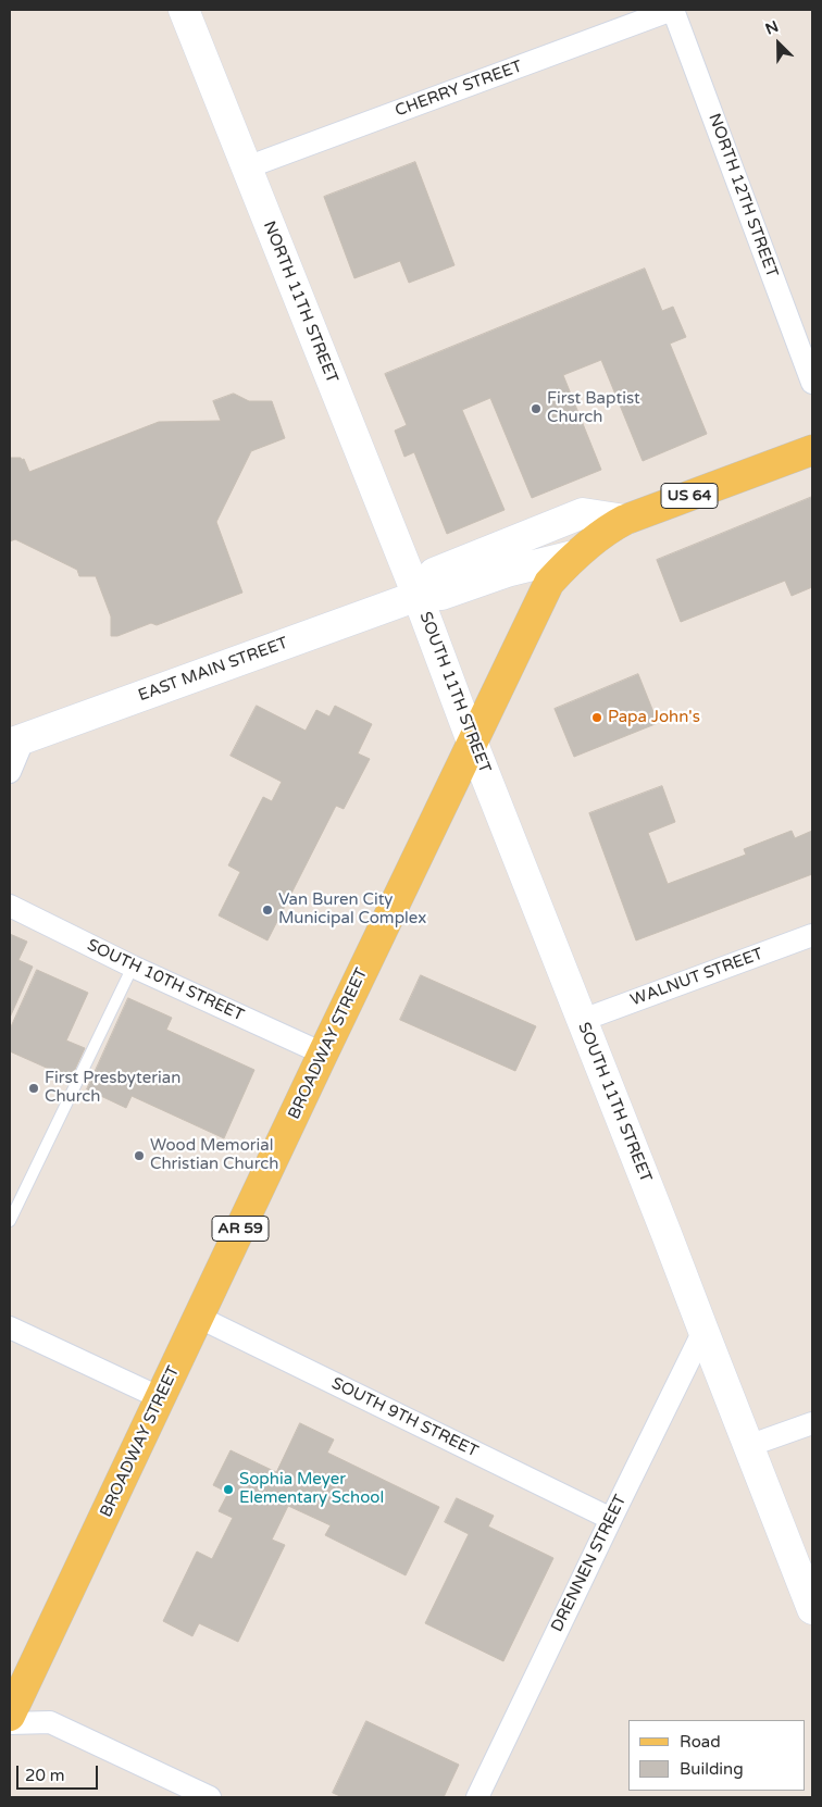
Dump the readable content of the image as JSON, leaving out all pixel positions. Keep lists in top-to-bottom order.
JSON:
{
  "streets": {
    "main road": [
      "US 64",
      "EAST MAIN STREET",
      "BROADWAY STREET",
      "AR 59"
    ],
    "street": [
      "CHERRY STREET",
      "NORTH 12TH STREET",
      "NORTH 11TH STREET",
      "SOUTH 11TH STREET",
      "WALNUT STREET",
      "SOUTH 10TH STREET",
      "SOUTH 9TH STREET",
      "DRENNEN STREET"
    ]
  },
  "crossings": [
    ["CHERRY STREET", "NORTH 12TH STREET"],
    ["CHERRY STREET", "NORTH 11TH STREET"],
    ["NORTH 11TH STREET", "EAST MAIN STREET"],
    ["NORTH 11TH STREET", "SOUTH 11TH STREET"],
    ["EAST MAIN STREET", "SOUTH 11TH STREET"],
    ["EAST MAIN STREET", "BROADWAY STREET"],
    ["SOUTH 11TH STREET", "WALNUT STREET"],
    ["SOUTH 11TH STREET", "BROADWAY STREET"],
    ["SOUTH 11TH STREET", "DRENNEN STREET"],
    ["SOUTH 10TH STREET", "BROADWAY STREET"],
    ["BROADWAY STREET", "SOUTH 9TH STREET"],
    ["SOUTH 9TH STREET", "DRENNEN STREET"]
  ],
  "places": [
    "First Baptist Church",
    "Papa John's",
    "Van Buren City Municipal Complex",
    "First Presbyterian Church",
    "Wood Memorial Christian Church",
    "Sophia Meyer Elementary School"
  ],
  "legend": ["Road", "Building"],
  "scale_bar": "20 m",
  "north": "top left"
}
